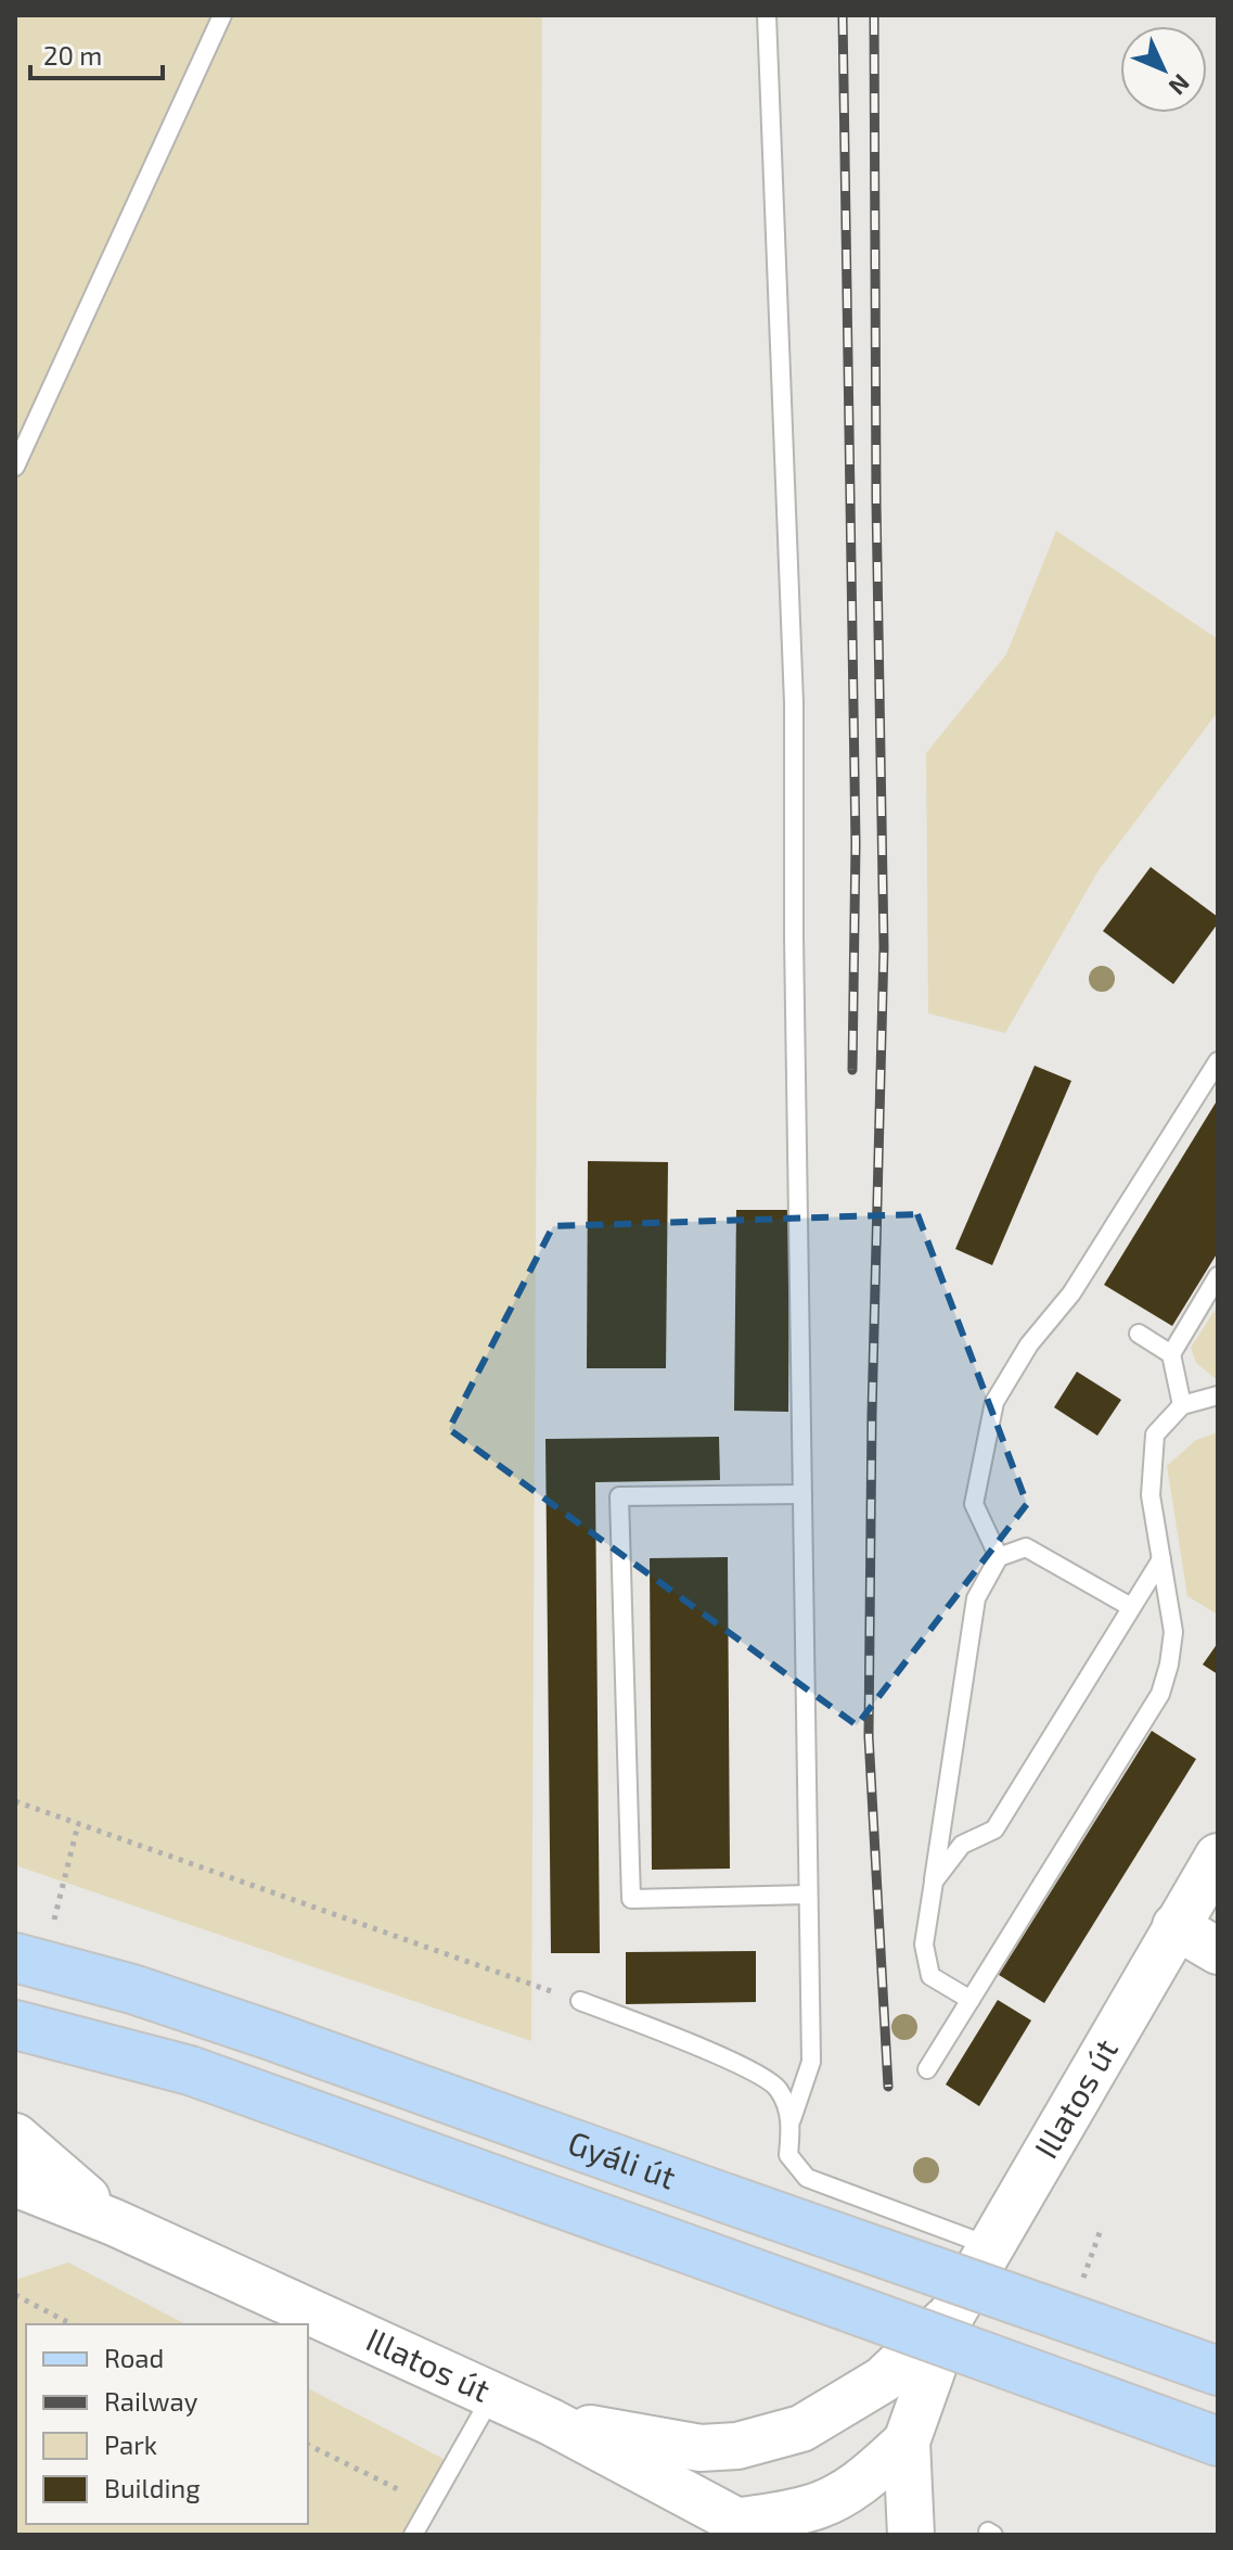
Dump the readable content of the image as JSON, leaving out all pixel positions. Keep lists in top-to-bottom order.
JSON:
{
  "streets": {
    "main road": ["Gyáli út"],
    "street": ["Illatos út"]
  },
  "legend": [
    "Road",
    "Railway",
    "Park",
    "Building"
  ],
  "scale_bar": "20 m",
  "north": "bottom right"
}
